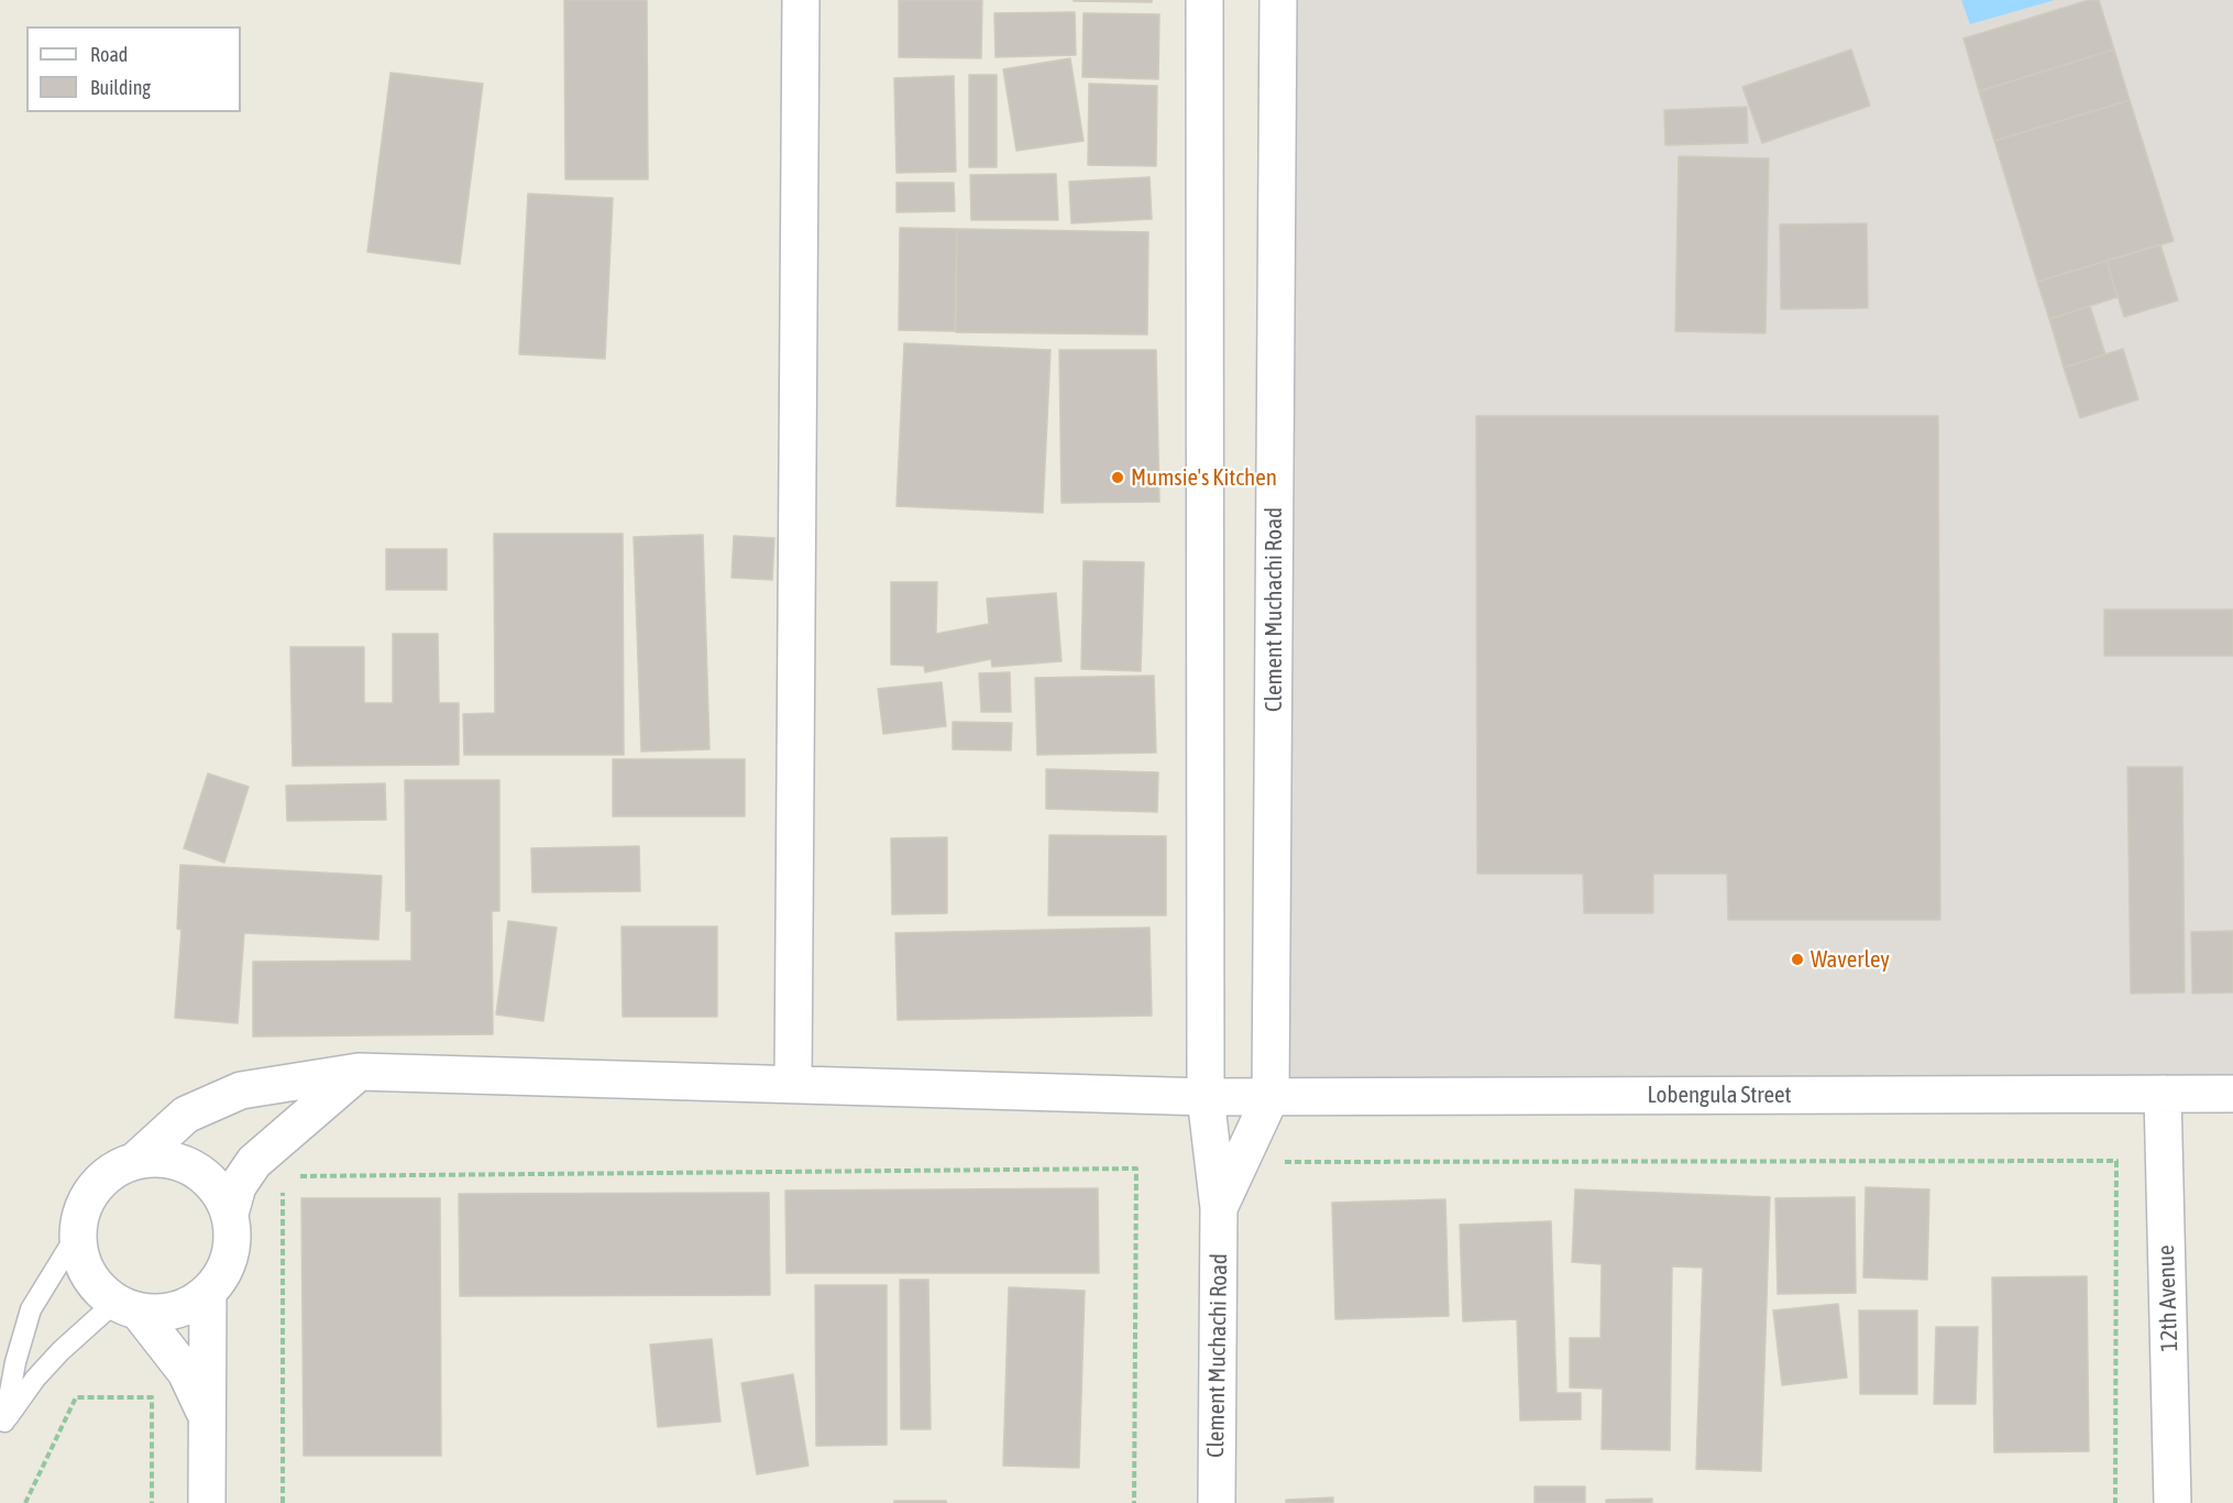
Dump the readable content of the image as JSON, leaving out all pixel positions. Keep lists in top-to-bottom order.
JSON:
{
  "streets": {
    "street": ["Clement Muchachi Road", "Lobengula Street", "12th Avenue"]
  },
  "crossings": [
    ["Clement Muchachi Road", "Lobengula Street"],
    ["Lobengula Street", "12th Avenue"]
  ],
  "places": ["Mumsie's Kitchen", "Waverley"],
  "legend": ["Road", "Building"]
}
